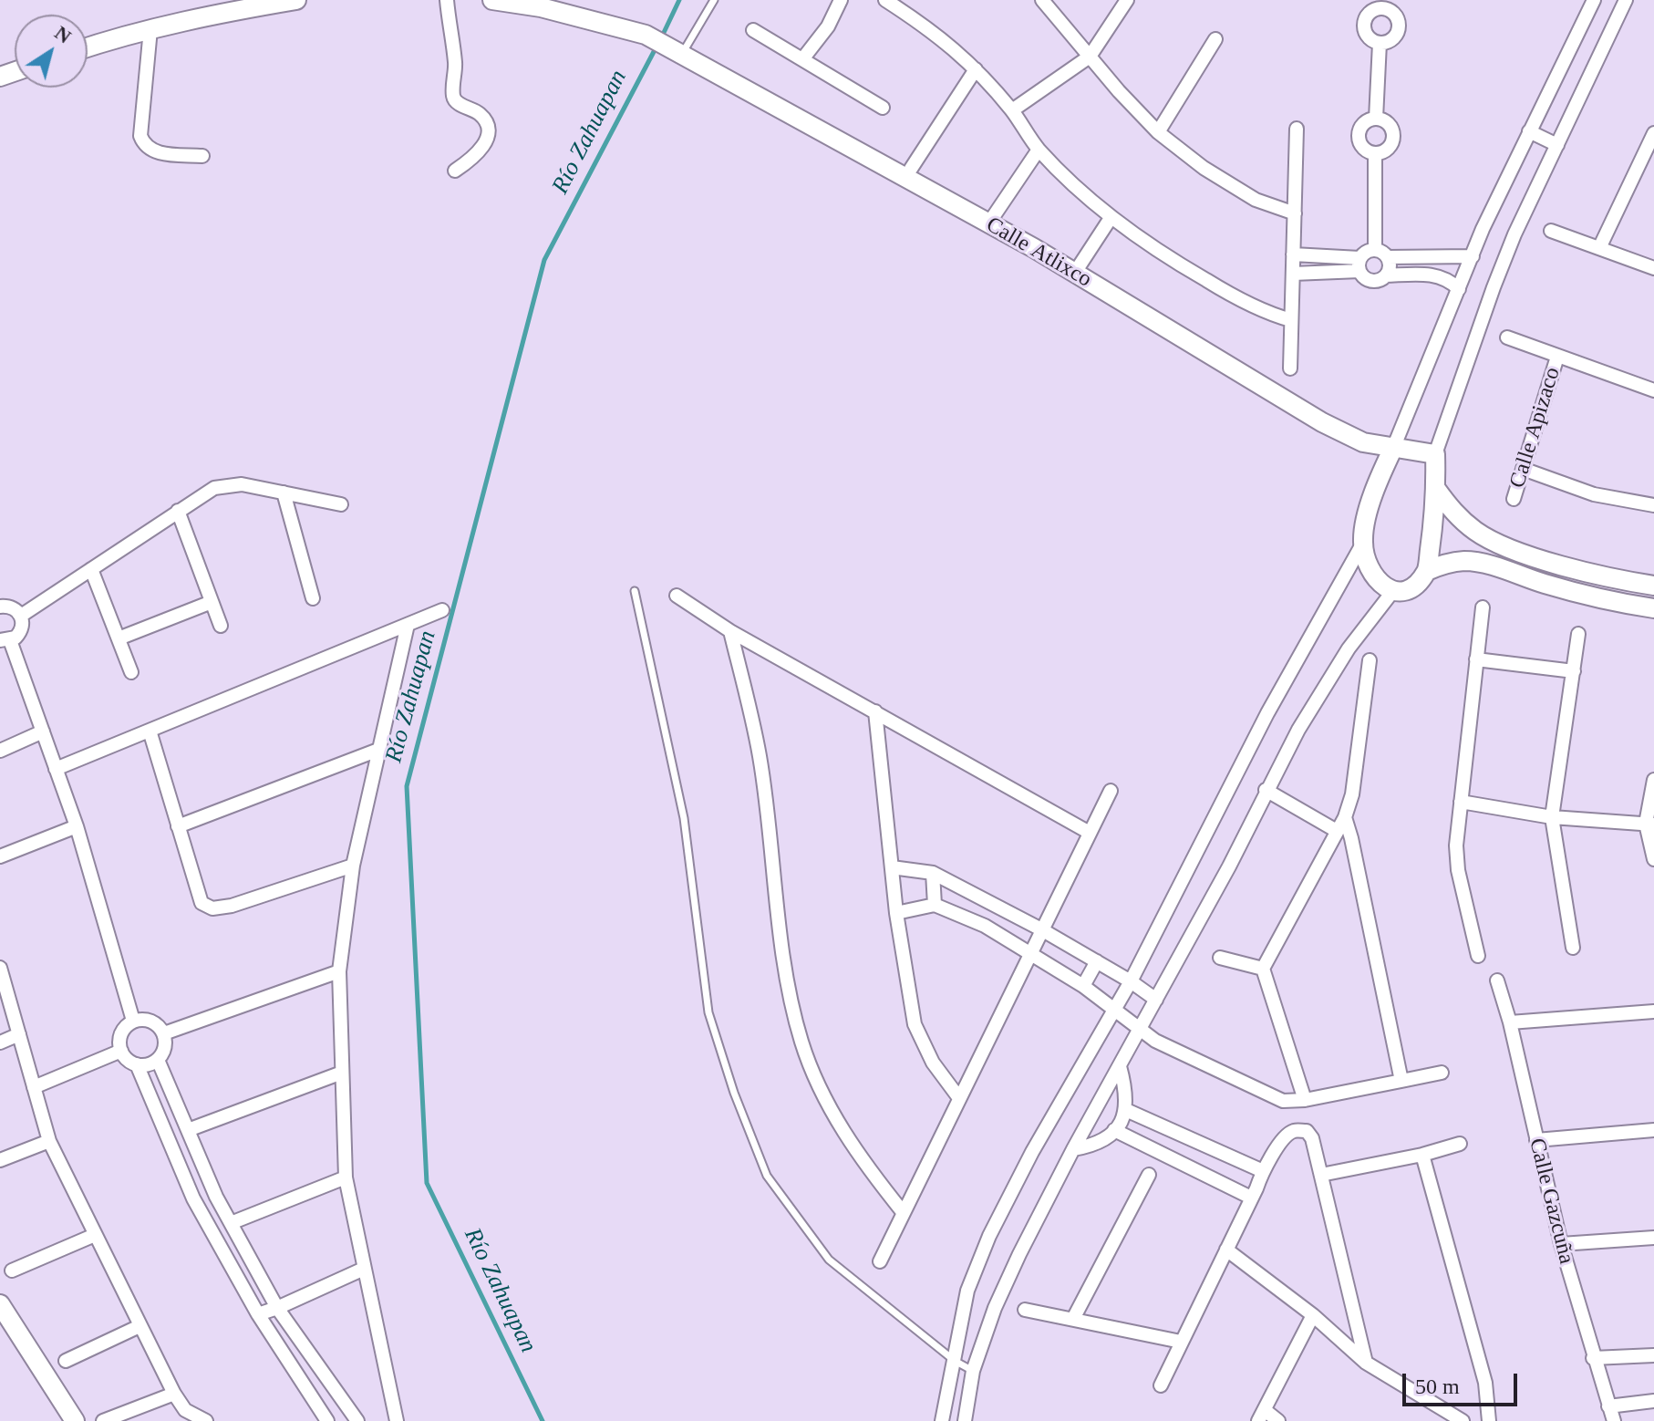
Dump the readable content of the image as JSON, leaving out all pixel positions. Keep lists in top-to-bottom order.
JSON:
{
  "streets": {
    "street": ["Calle Atlixco", "Calle Apizaco", "Calle Gazcuña"]
  },
  "water": ["Río Zahuapan"],
  "scale_bar": "50 m",
  "north": "top right"
}
